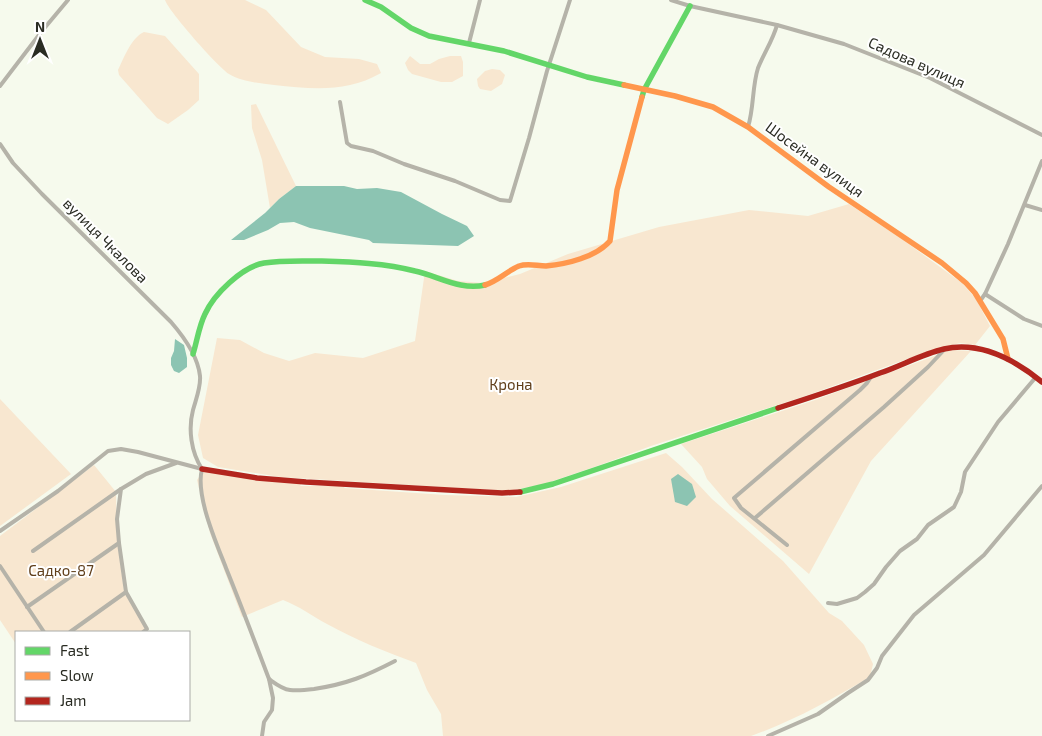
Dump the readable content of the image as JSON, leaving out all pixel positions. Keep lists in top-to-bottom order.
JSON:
{
  "streets": {
    "street": ["Садова вулиця", "Шосейна вулиця", "вулиця Чкалова"]
  },
  "parks": ["Крона", "Садко-87"],
  "legend": ["Fast", "Slow", "Jam"],
  "north": "top"
}
